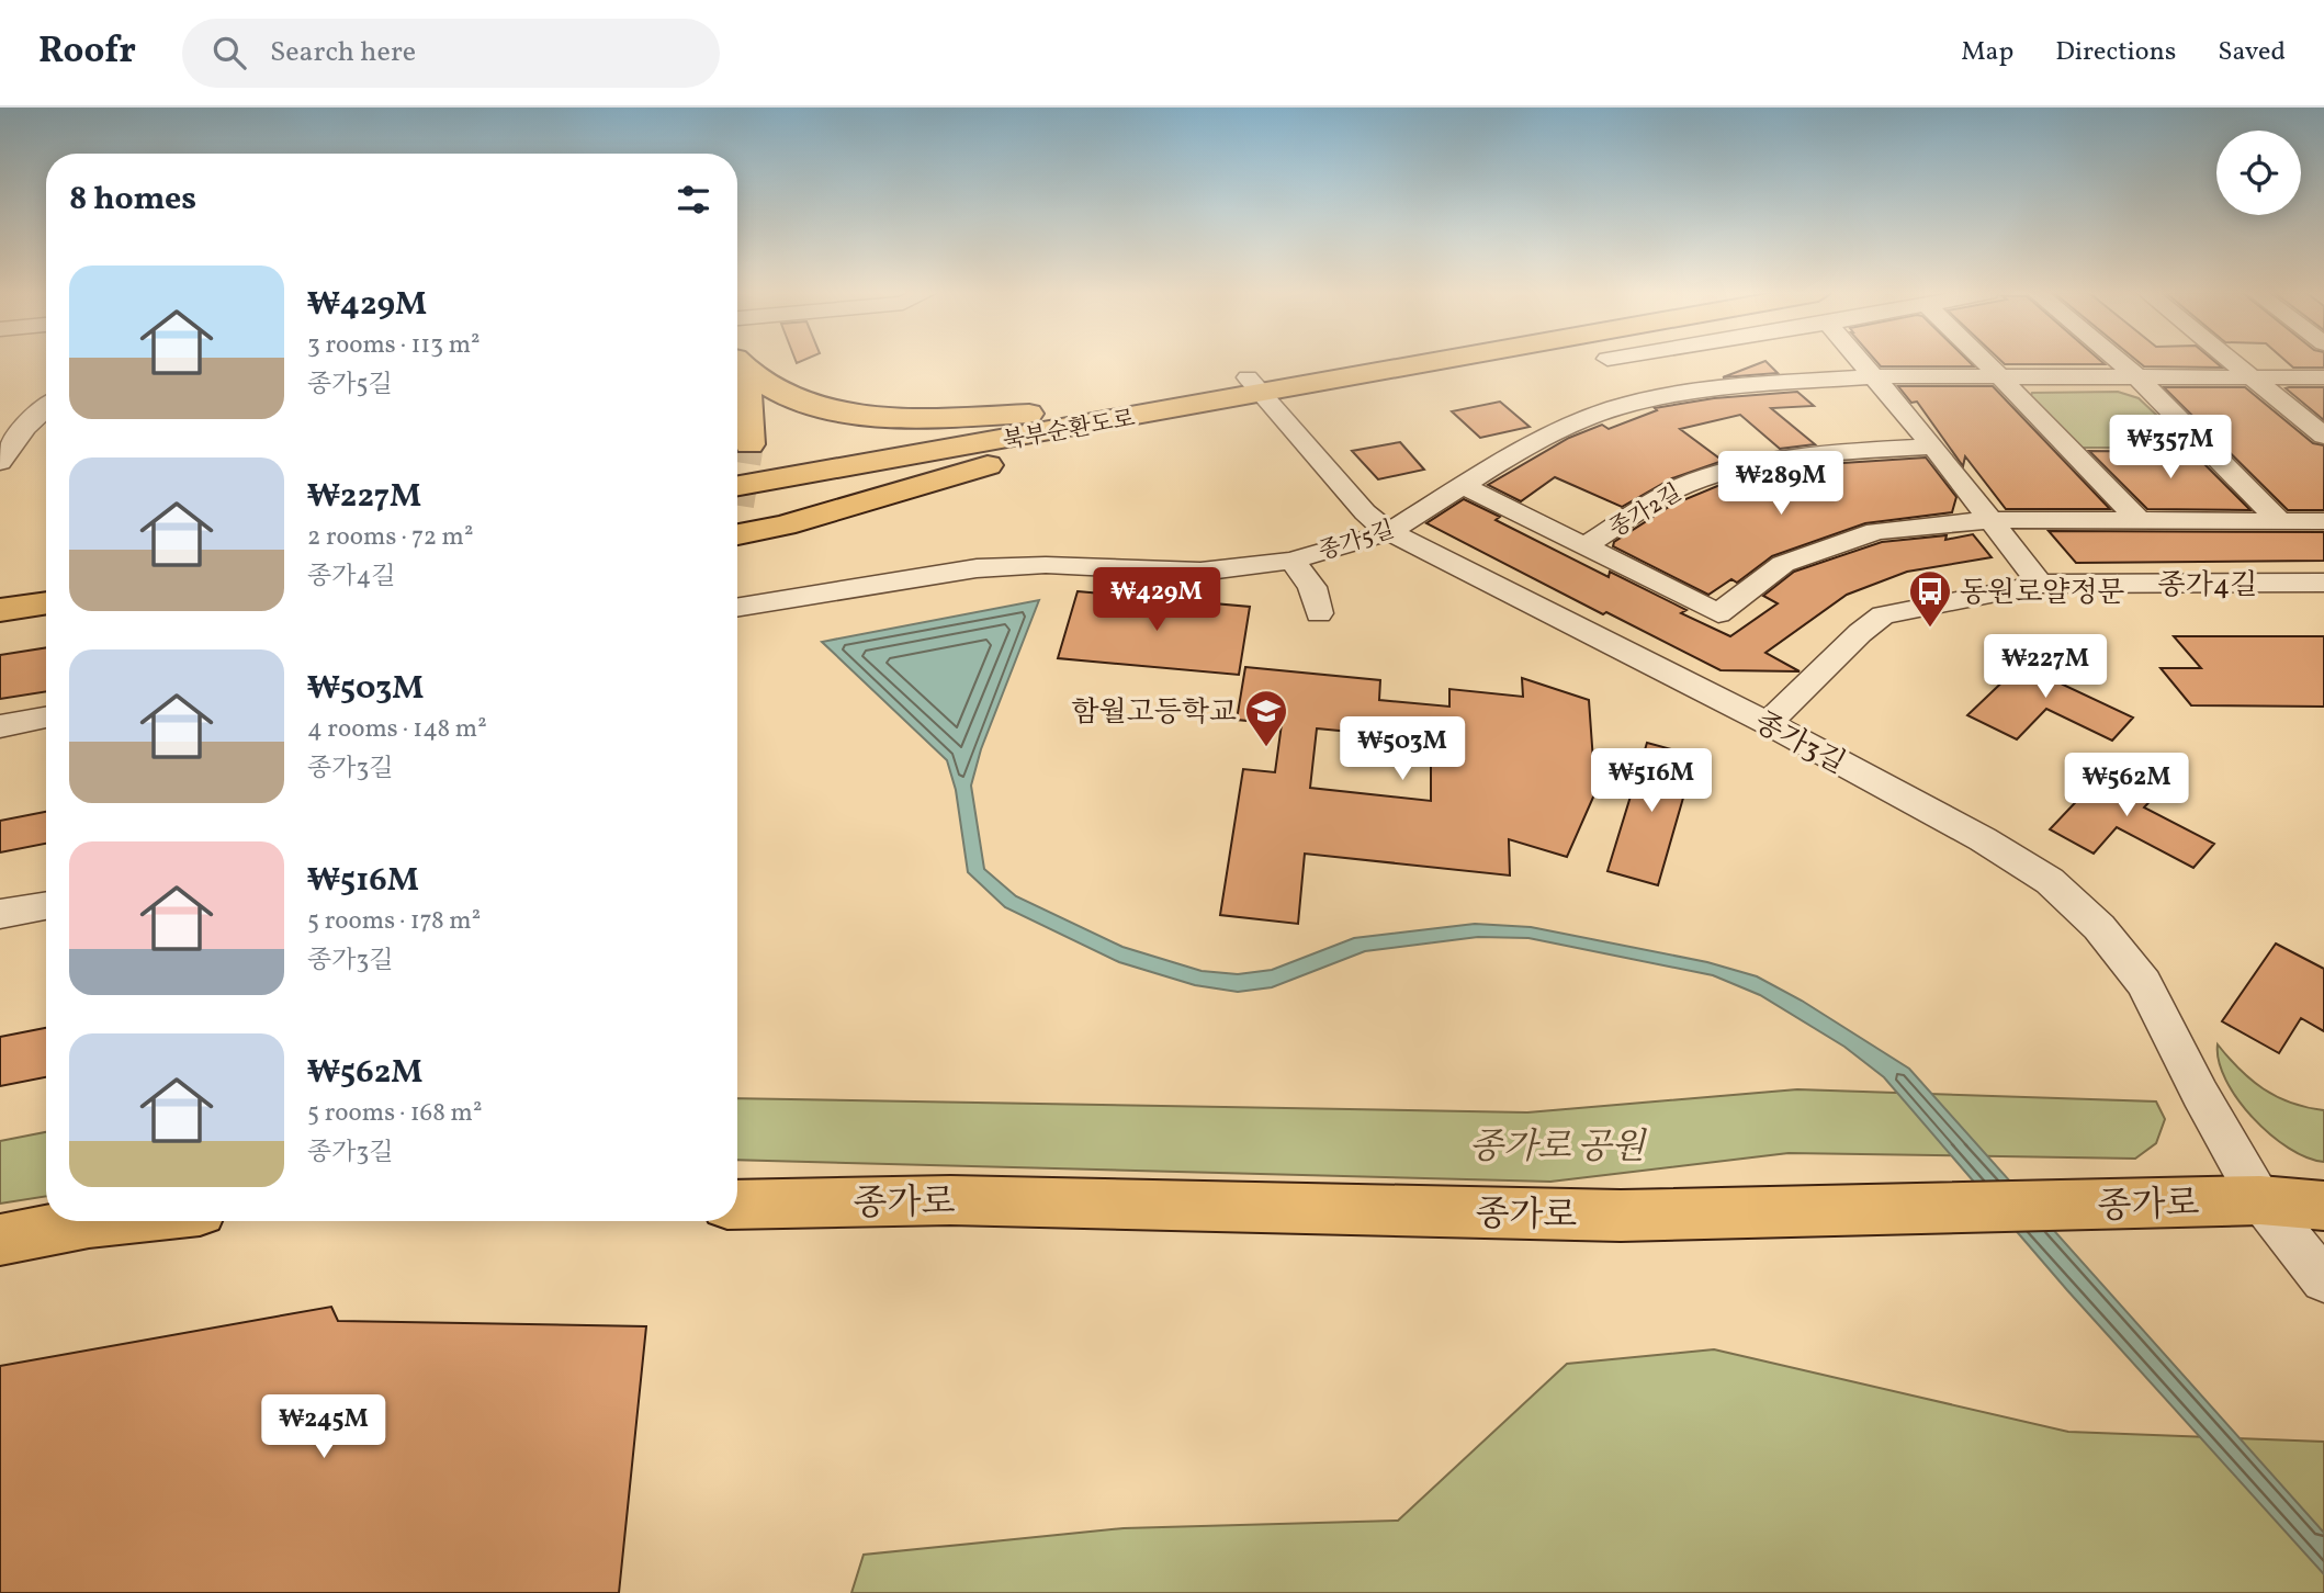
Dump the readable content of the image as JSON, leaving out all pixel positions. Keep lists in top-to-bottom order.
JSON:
{
  "streets": {
    "main road": ["북부순환도로", "종가로"],
    "street": [
      "종가2길",
      "종가5길",
      "종가4길",
      "종가3길"
    ]
  },
  "crossings": [
    ["북부순환도로", "종가3길"],
    ["종가5길", "종가3길"],
    ["종가4길", "종가3길"],
    ["종가3길", "종가로"]
  ],
  "parks": ["종가로 공원"],
  "places": {
    "bus stop": ["동원로얄정문"],
    "school or university": ["함월고등학교"]
  },
  "page": {
    "header": "Roofr",
    "search": "Search here",
    "nav": ["Map", "Directions", "Saved"],
    "heading": "8 homes",
    "list": [
      {
        "name": "₩429M",
        "note": "3 rooms · 113 m² · 종가5길"
      },
      {
        "name": "₩227M",
        "note": "2 rooms · 72 m² · 종가4길"
      },
      {
        "name": "₩503M",
        "note": "4 rooms · 148 m² · 종가3길"
      },
      {
        "name": "₩516M",
        "note": "5 rooms · 178 m² · 종가3길"
      },
      {
        "name": "₩562M",
        "note": "5 rooms · 168 m² · 종가3길"
      }
    ],
    "price": [
      "₩357M",
      "₩289M",
      "₩429M",
      "₩227M",
      "₩503M",
      "₩516M",
      "₩562M",
      "₩245M"
    ]
  }
}
